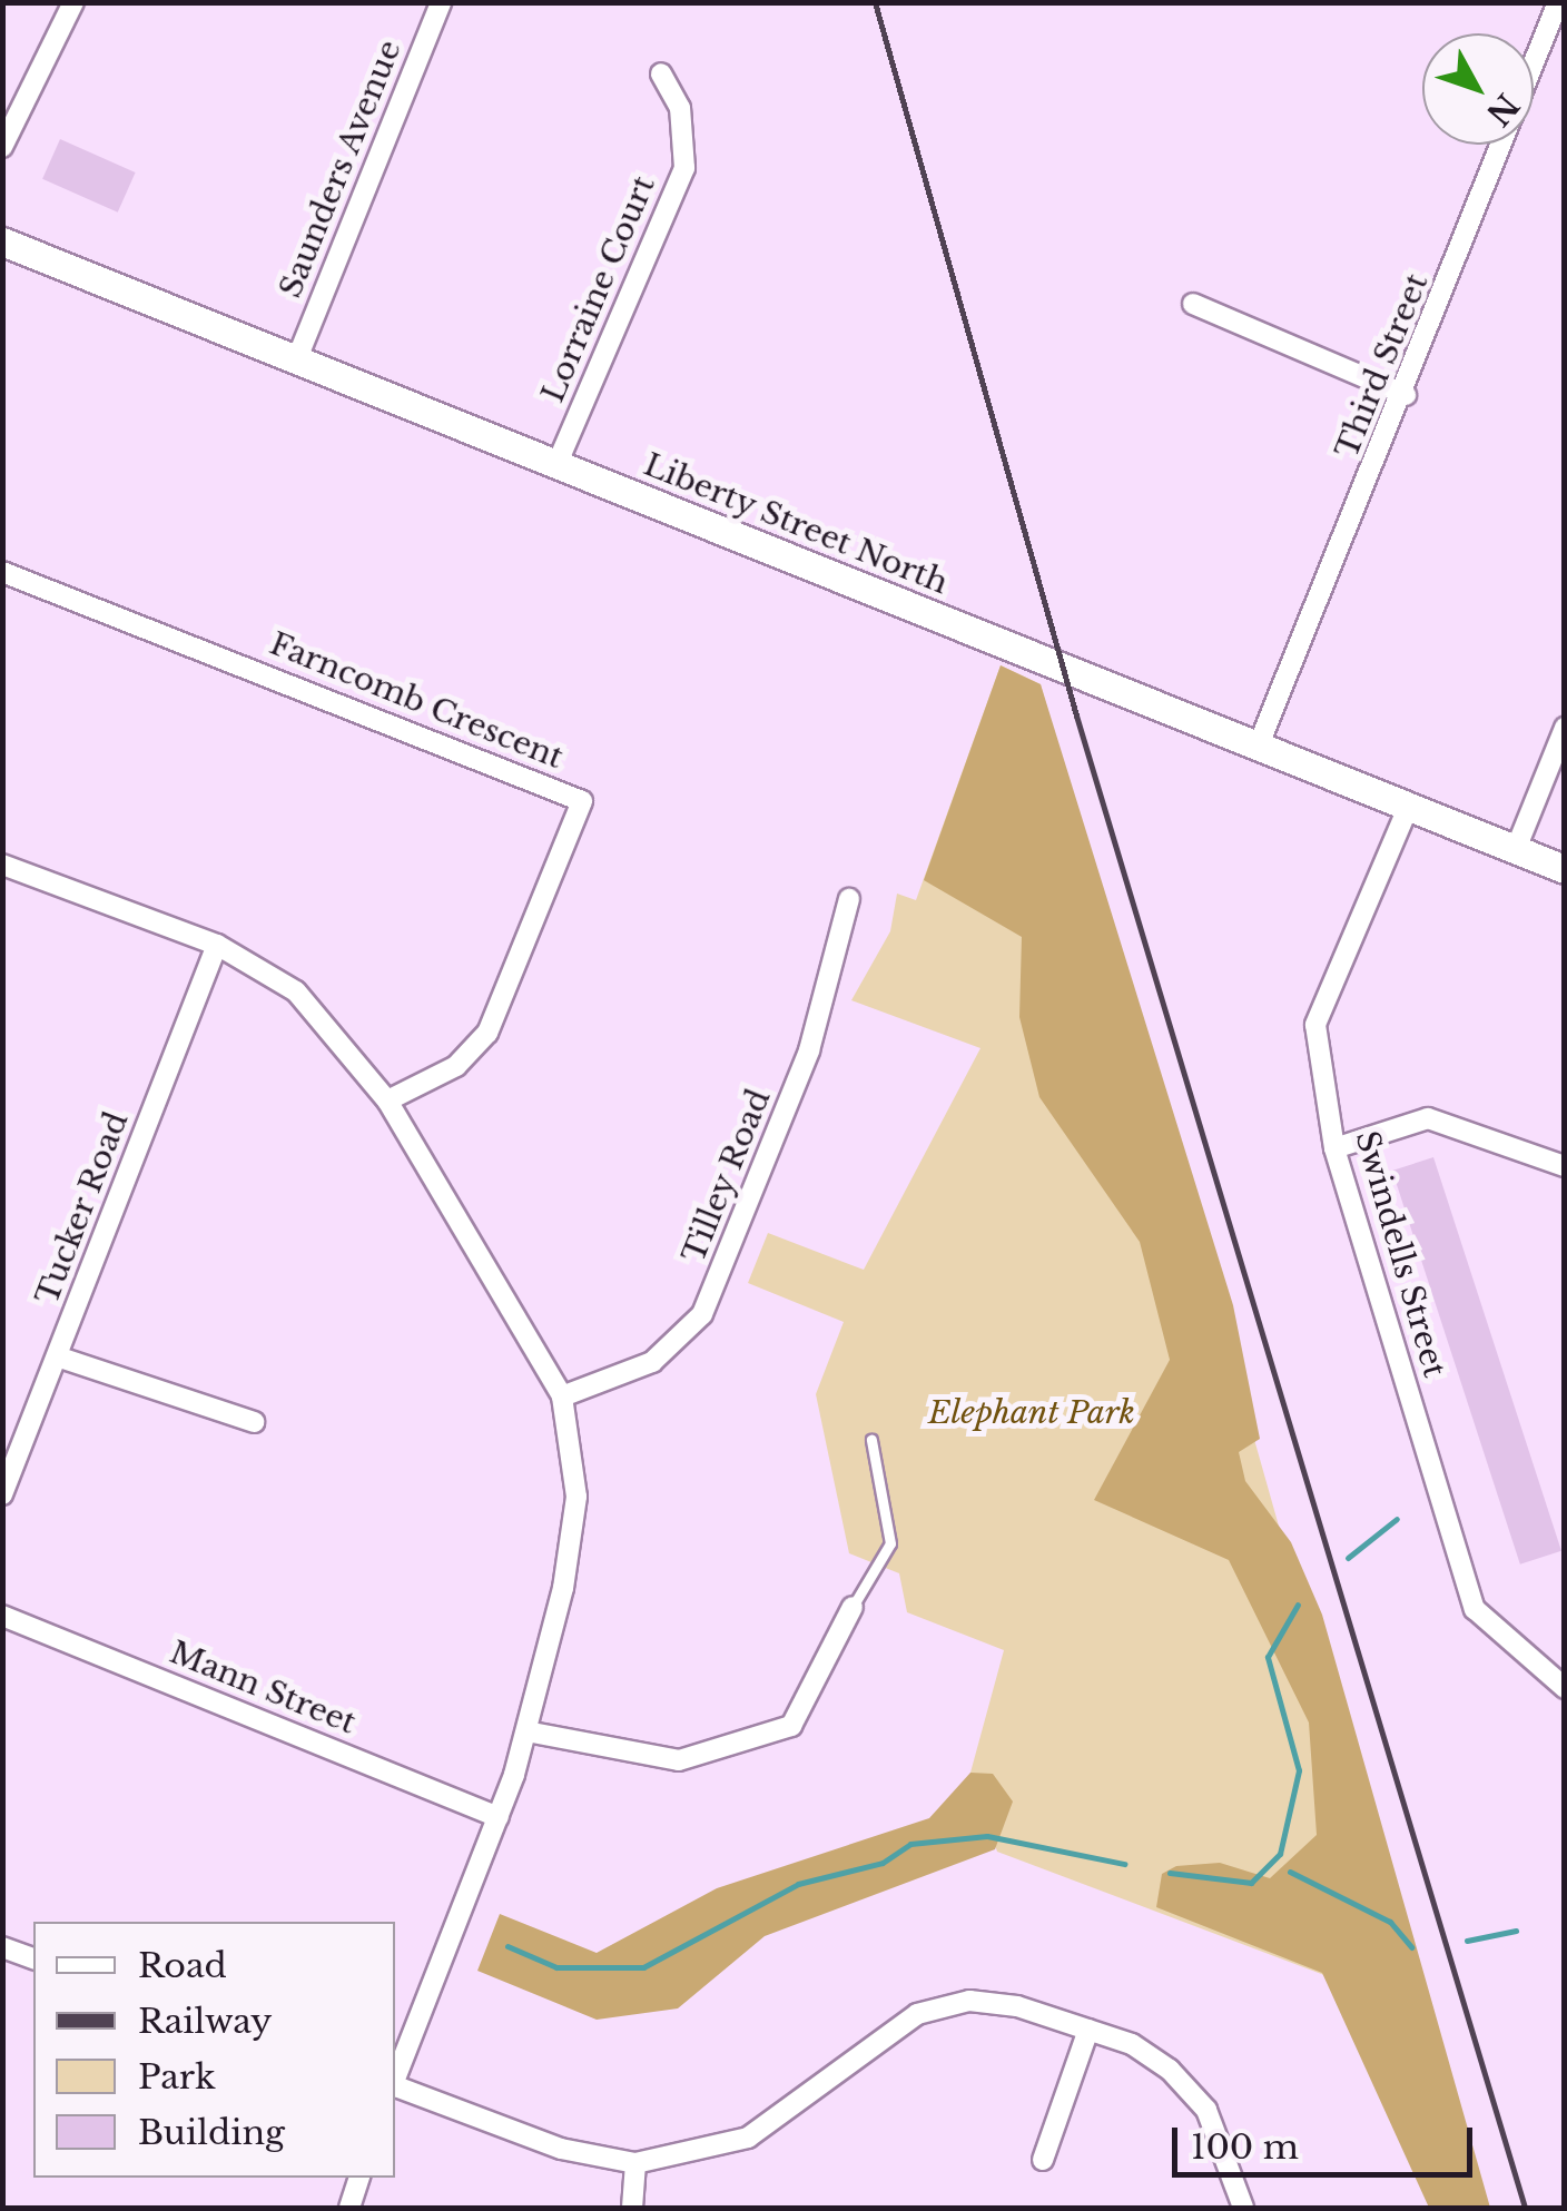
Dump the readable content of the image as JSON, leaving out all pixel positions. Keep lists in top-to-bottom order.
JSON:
{
  "streets": {
    "main road": ["Liberty Street North"],
    "street": [
      "Saunders Avenue",
      "Lorraine Court",
      "Third Street",
      "Farncomb Crescent",
      "Tilley Road",
      "Tucker Road",
      "Swindells Street",
      "Mann Street"
    ]
  },
  "crossings": [
    ["Saunders Avenue", "Liberty Street North"],
    ["Lorraine Court", "Liberty Street North"],
    ["Third Street", "Liberty Street North"],
    ["Liberty Street North", "Swindells Street"]
  ],
  "parks": ["Elephant Park"],
  "legend": [
    "Road",
    "Railway",
    "Park",
    "Building"
  ],
  "scale_bar": "100 m",
  "north": "bottom right"
}
